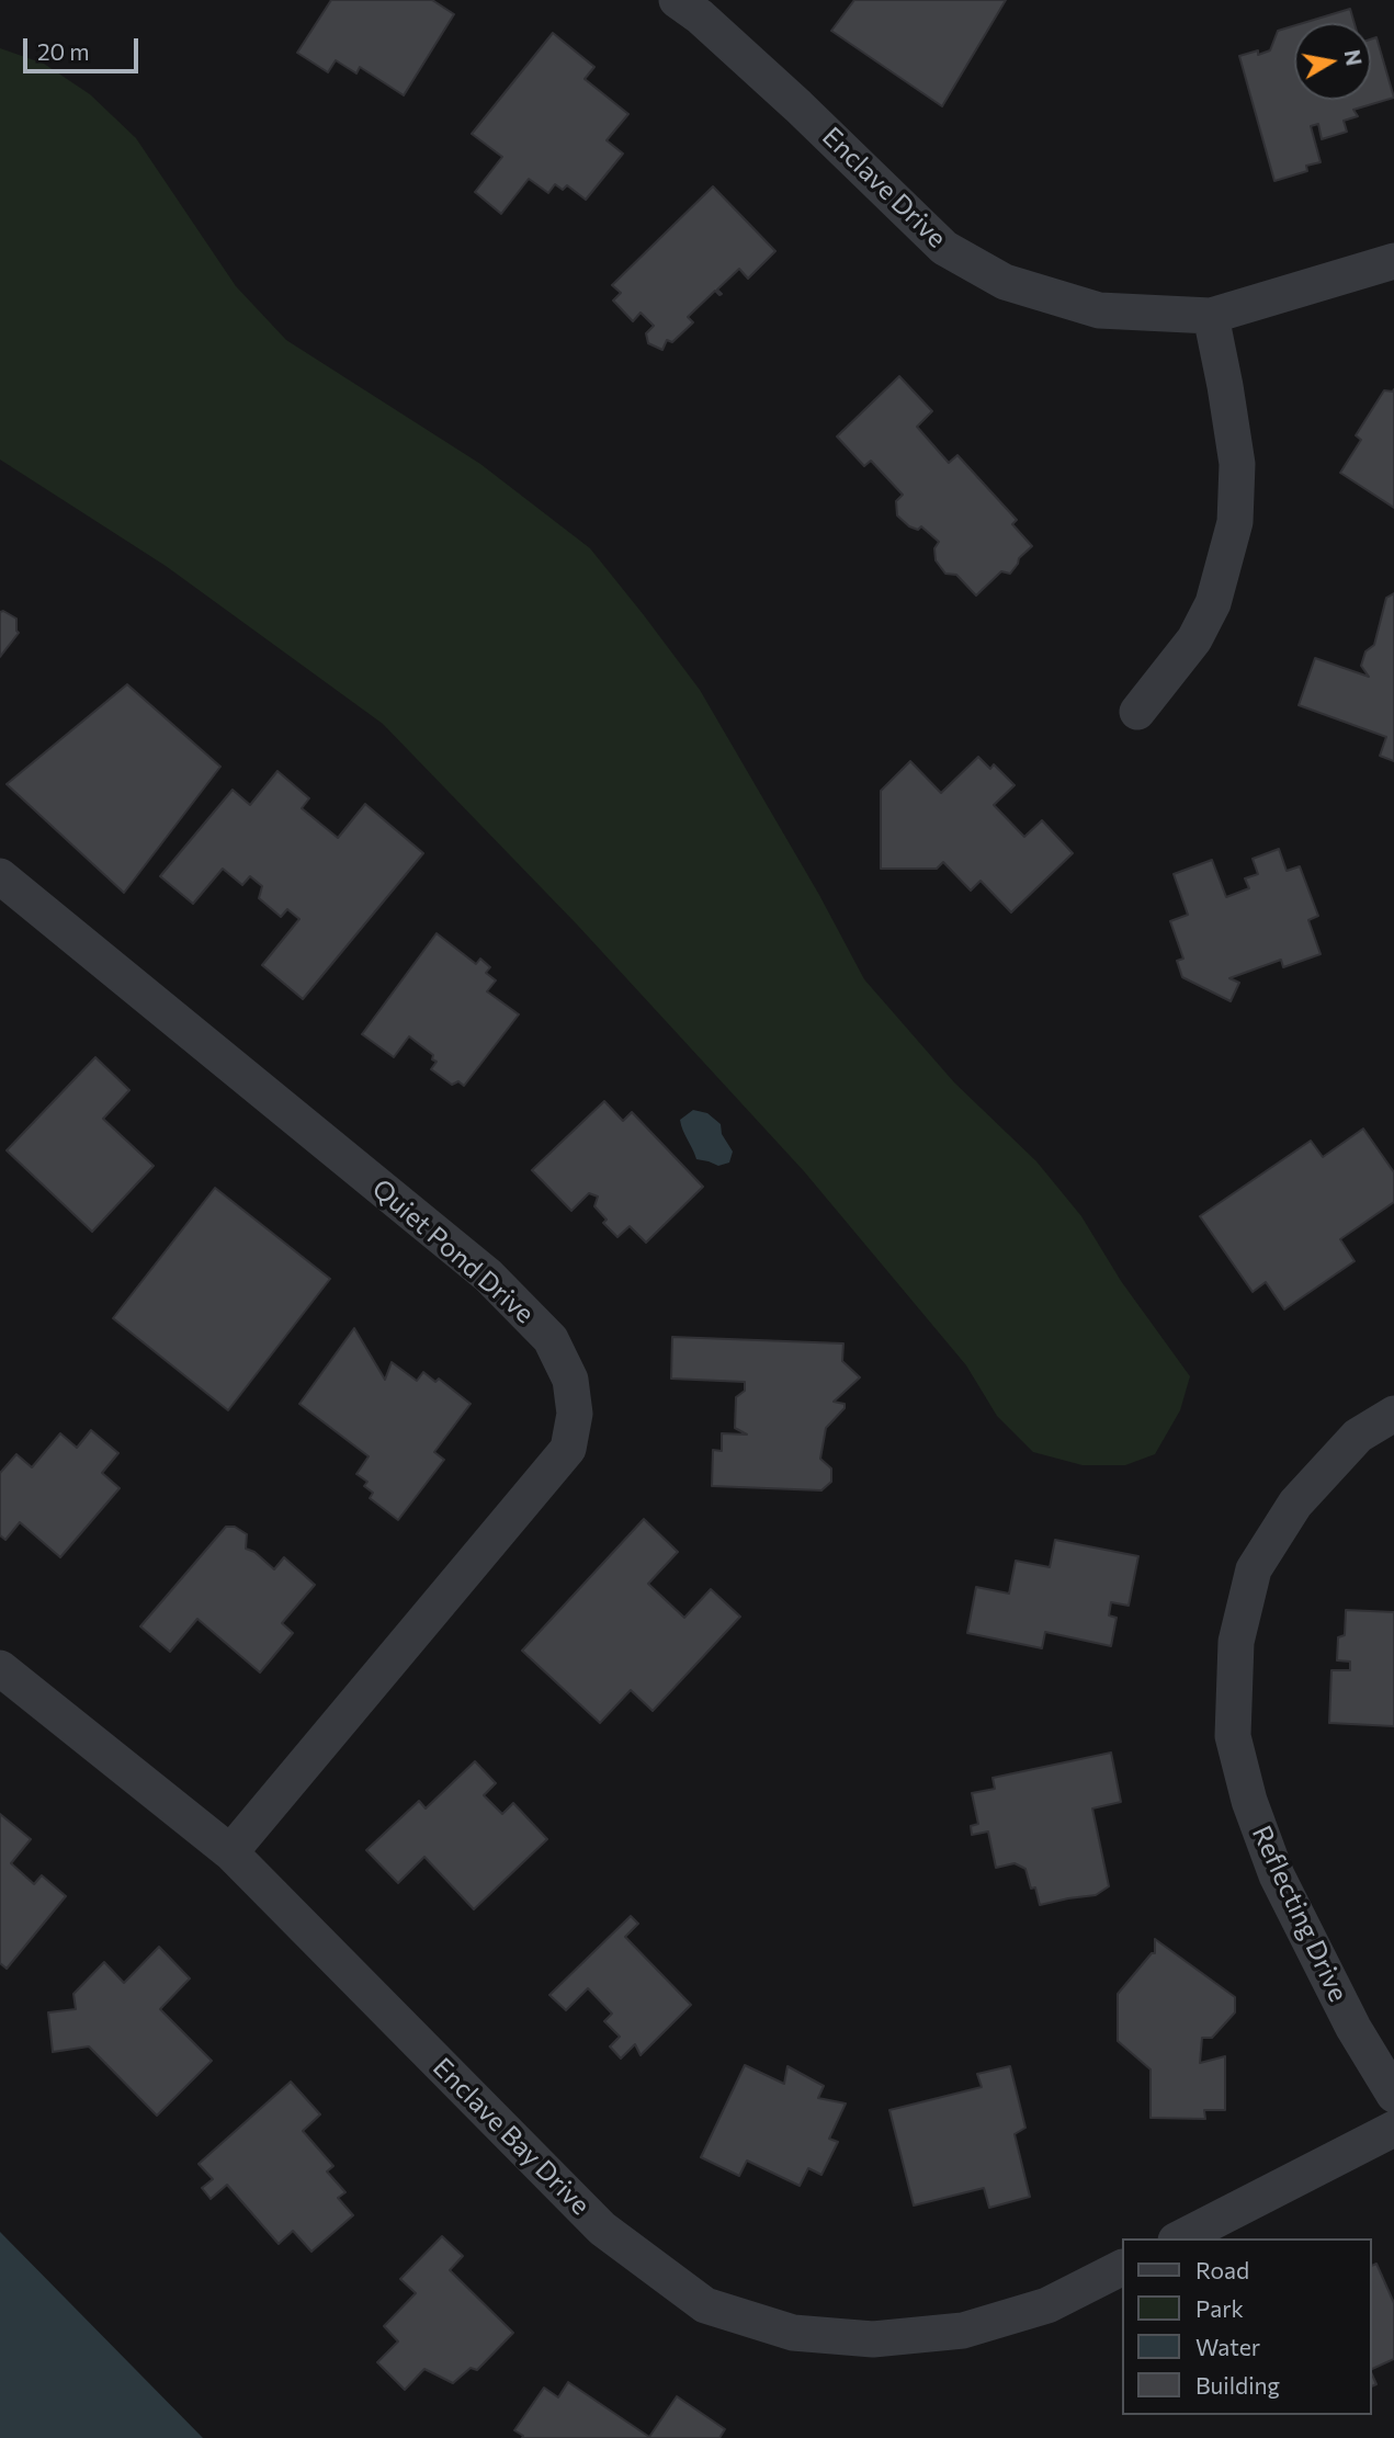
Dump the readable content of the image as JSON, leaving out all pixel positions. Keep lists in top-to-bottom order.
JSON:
{
  "streets": {
    "street": [
      "Enclave Drive",
      "Quiet Pond Drive",
      "Reflecting Drive",
      "Enclave Bay Drive"
    ]
  },
  "crossings": [
    ["Quiet Pond Drive", "Enclave Bay Drive"]
  ],
  "legend": [
    "Road",
    "Park",
    "Water",
    "Building"
  ],
  "scale_bar": "20 m",
  "north": "right"
}
